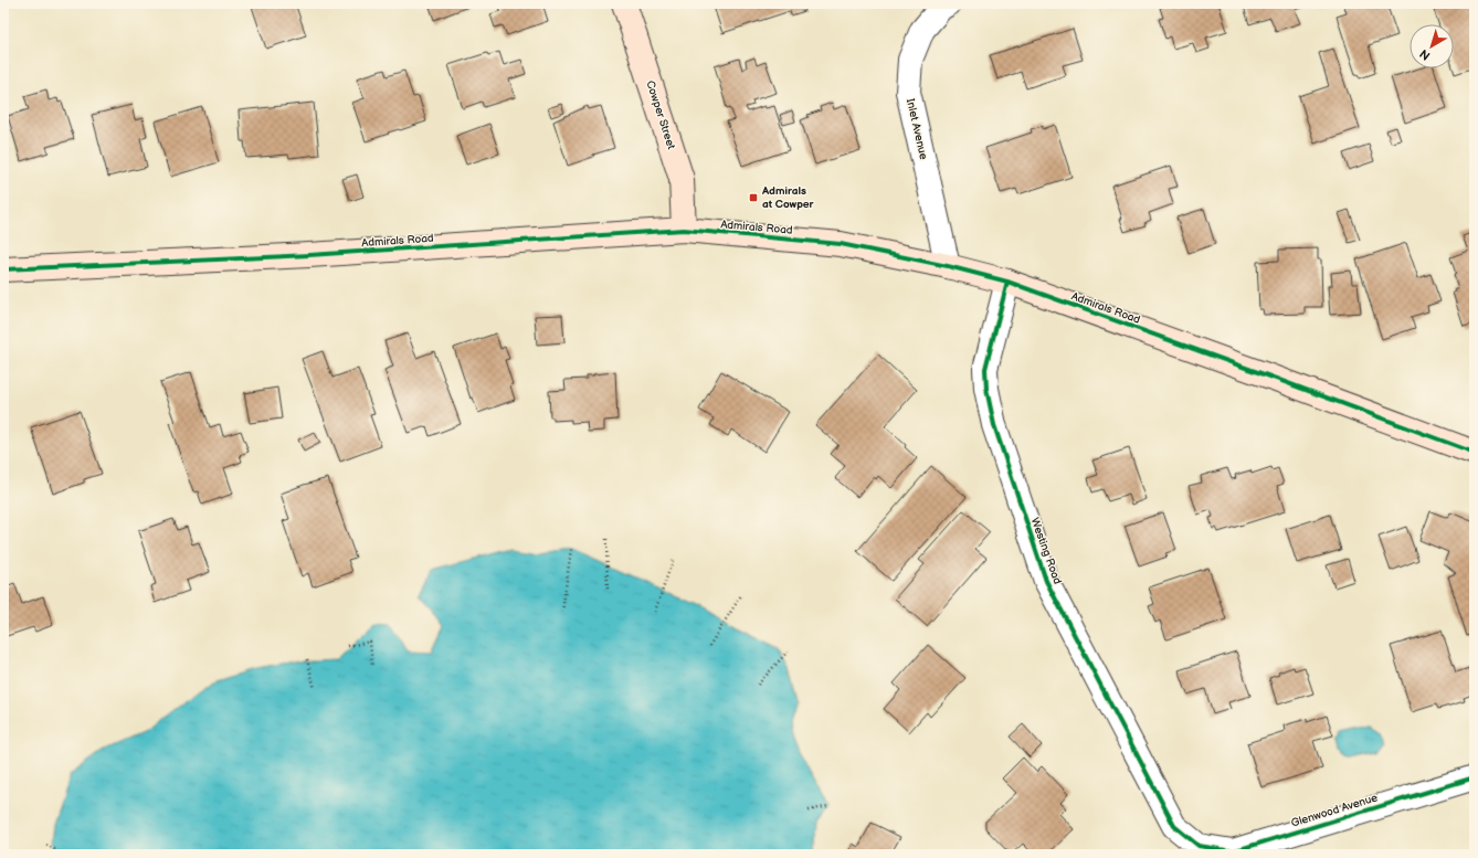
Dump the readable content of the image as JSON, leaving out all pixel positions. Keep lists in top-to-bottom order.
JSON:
{
  "streets": {
    "main road": ["Cowper Street", "Admirals Road"],
    "street": ["Inlet Avenue", "Westing Road", "Glenwood Avenue"]
  },
  "crossings": [
    ["Cowper Street", "Admirals Road"],
    ["Inlet Avenue", "Admirals Road"],
    ["Admirals Road", "Westing Road"],
    ["Westing Road", "Glenwood Avenue"]
  ],
  "places": {
    "transit": ["Admirals at Cowper"]
  },
  "north": "bottom left"
}
